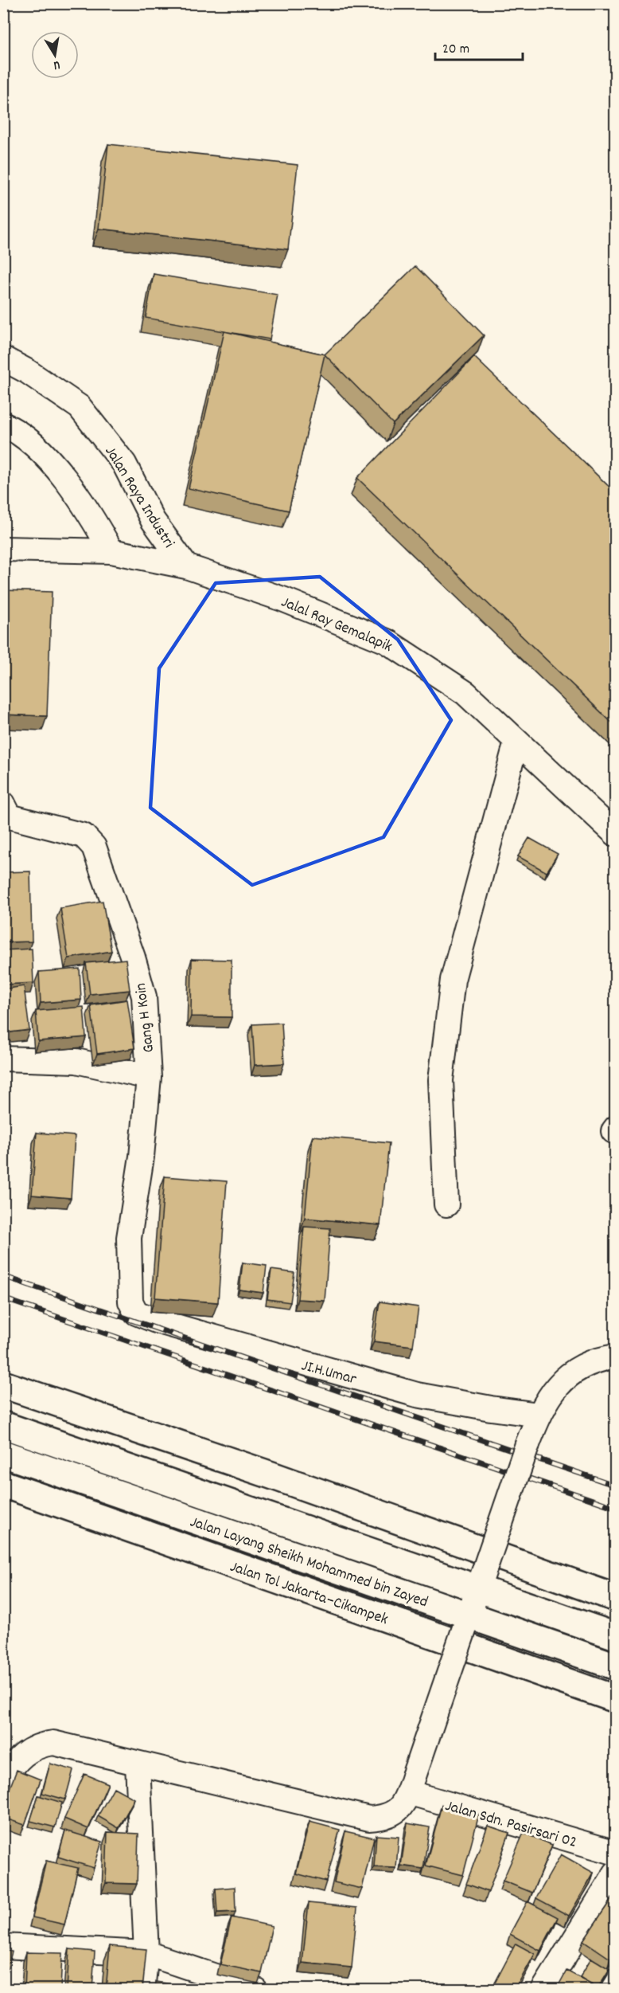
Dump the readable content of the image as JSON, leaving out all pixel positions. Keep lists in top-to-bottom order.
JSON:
{
  "streets": {
    "highway": ["Jalan Layang Sheikh Mohammed bin Zayed", "Jalan Tol Jakarta–Cikampek"],
    "street": [
      "Jalan Raya Industri",
      "Jalal Ray Gemalapik",
      "Gang H Koin",
      "JI.H.Umar",
      "Jalan Sdn. Pasirsari 02"
    ]
  },
  "crossings": [
    ["Jalan Raya Industri", "Jalal Ray Gemalapik"],
    ["Gang H Koin", "JI.H.Umar"]
  ],
  "scale_bar": "20 m",
  "north": "bottom"
}
